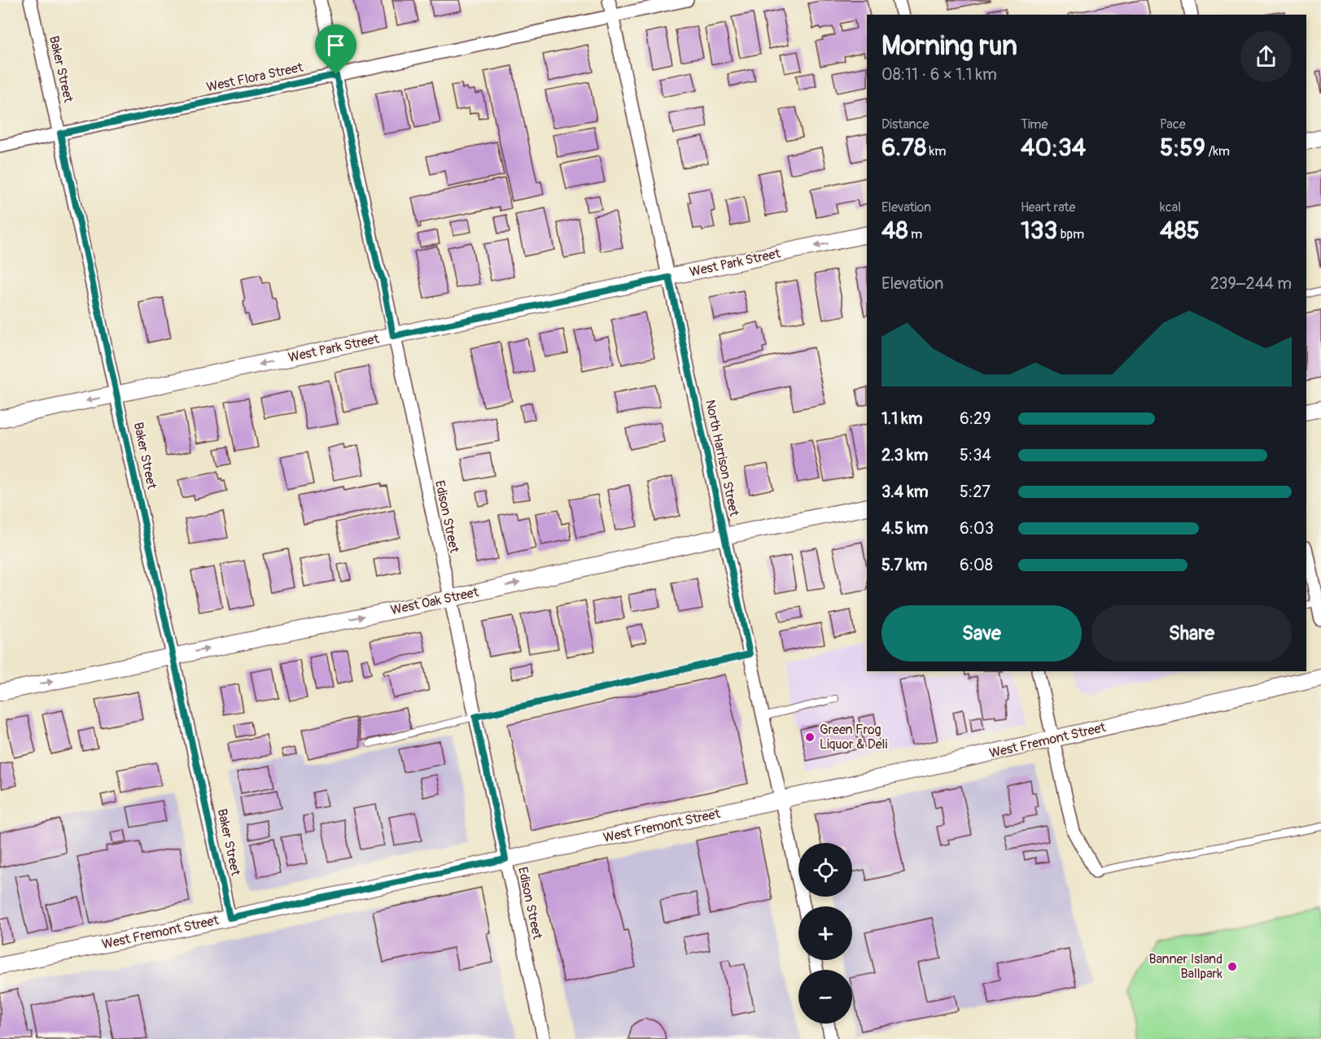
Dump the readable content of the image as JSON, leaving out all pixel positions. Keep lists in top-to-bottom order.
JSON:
{
  "streets": {
    "street": [
      "Baker Street",
      "West Flora Street",
      "West Park Street",
      "North Harrison Street",
      "Edison Street",
      "West Oak Street",
      "West Fremont Street"
    ]
  },
  "crossings": [
    ["Baker Street", "West Flora Street"],
    ["Baker Street", "West Park Street"],
    ["Baker Street", "West Oak Street"],
    ["Baker Street", "West Fremont Street"],
    ["West Flora Street", "North Harrison Street"],
    ["West Flora Street", "Edison Street"],
    ["West Park Street", "North Harrison Street"],
    ["West Park Street", "Edison Street"],
    ["North Harrison Street", "West Oak Street"],
    ["North Harrison Street", "West Fremont Street"],
    ["Edison Street", "West Oak Street"],
    ["Edison Street", "West Fremont Street"]
  ],
  "one_way": ["West Park Street", "West Oak Street"],
  "places": ["Green Frog Liquor & Deli", "Banner Island Ballpark"],
  "page": {
    "heading": ["Morning run", "08:11 · 6 × 1.1 km"],
    "stats": [
      ["Distance", "6.78 km"],
      ["Time", "40:34"],
      ["Pace", "5:59 /km"],
      ["Elevation", "48 m"],
      ["Heart rate", "133 bpm"],
      ["kcal", "485"]
    ],
    "chart": ["Elevation", "239–244 m"],
    "list": [
      {
        "name": "1.1 km",
        "note": "6:29"
      },
      {
        "name": "2.3 km",
        "note": "5:34"
      },
      {
        "name": "3.4 km",
        "note": "5:27"
      },
      {
        "name": "4.5 km",
        "note": "6:03"
      },
      {
        "name": "5.7 km",
        "note": "6:08"
      }
    ],
    "buttons": ["Save", "Share"],
    "map_buttons": ["+", "−"]
  }
}
